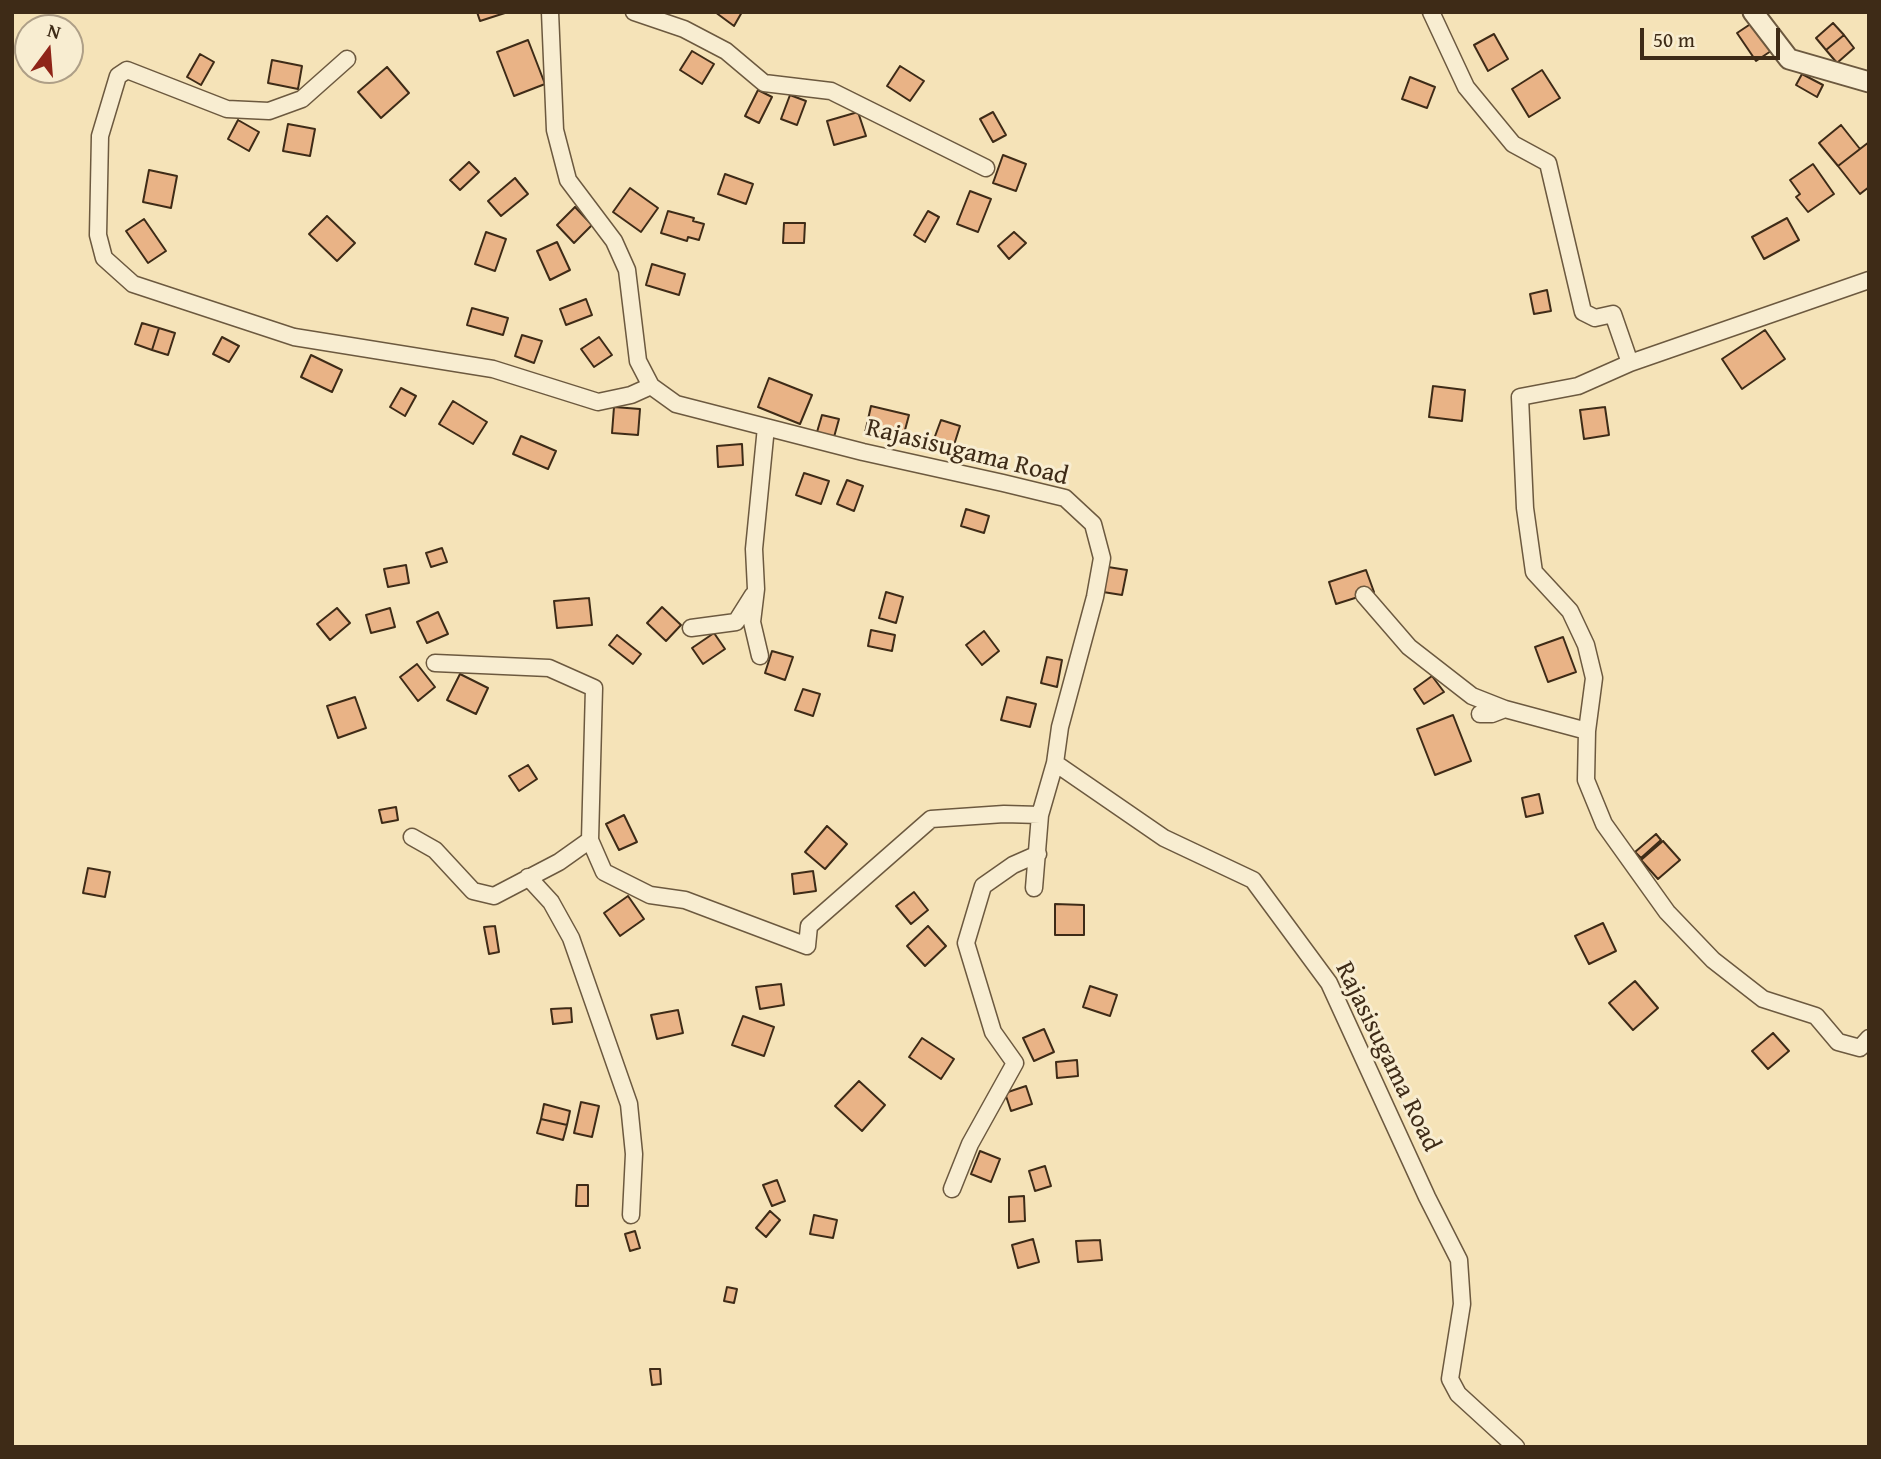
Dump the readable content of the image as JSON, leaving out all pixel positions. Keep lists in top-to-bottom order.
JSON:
{
  "streets": {
    "street": ["Rajasisugama Road"]
  },
  "scale_bar": "50 m",
  "north": "top"
}
